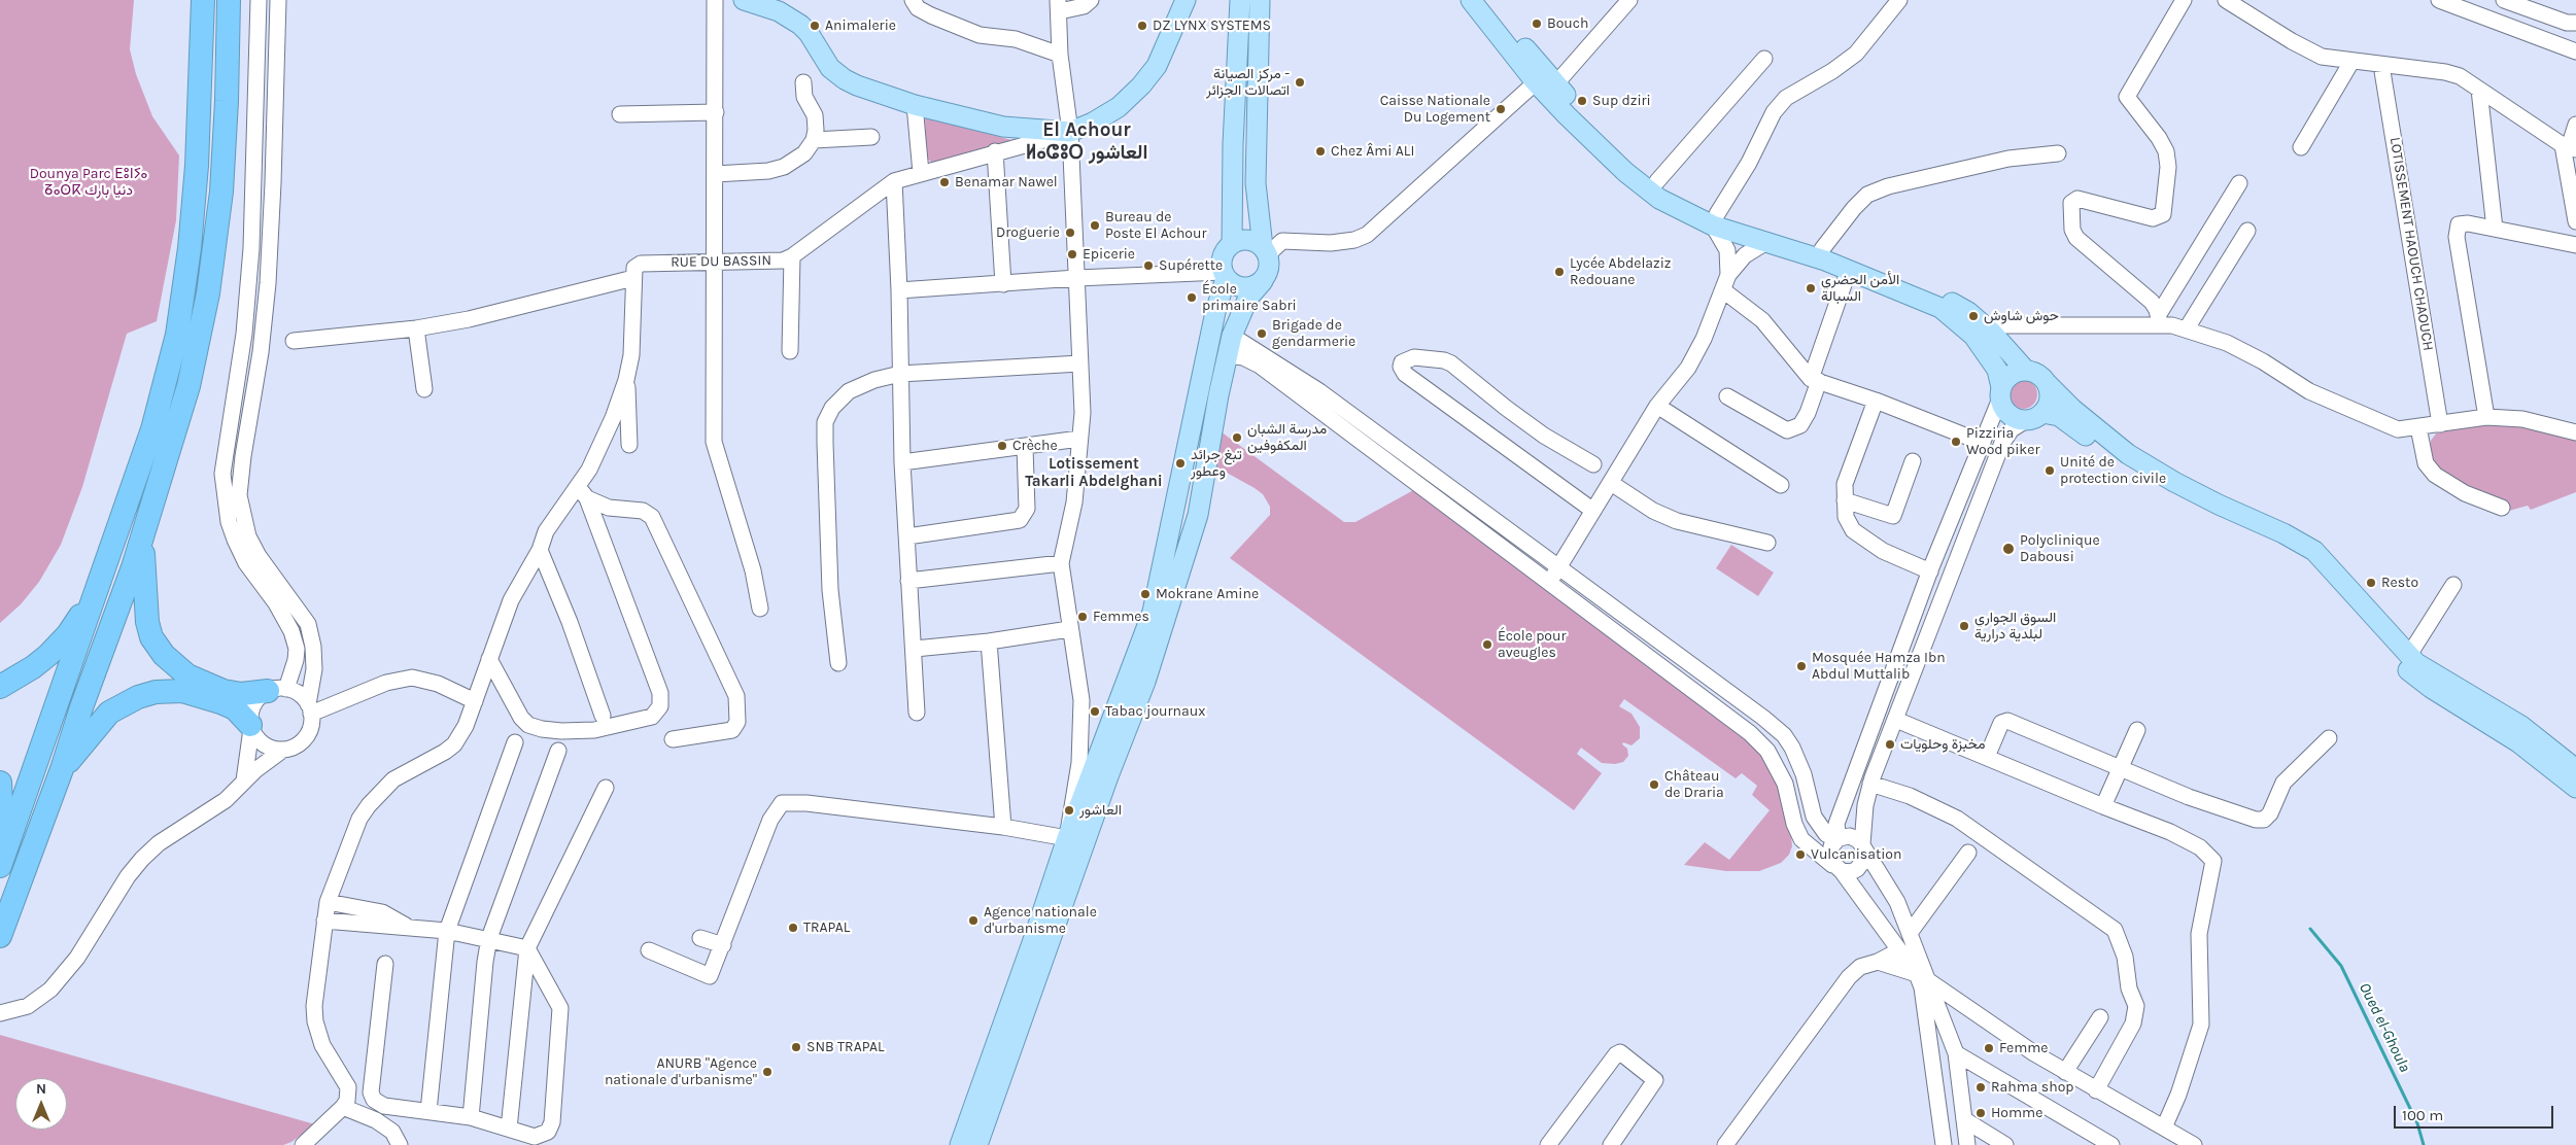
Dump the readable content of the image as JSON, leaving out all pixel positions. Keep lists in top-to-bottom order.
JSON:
{
  "streets": {
    "street": ["LOTISSEMENT HAOUCH CHAOUCH", "RUE DU BASSIN"]
  },
  "districts": ["El Achour ⵍⴰⵛⵓⵔ العاشور", "Lotissement Takarli Abdelghani"],
  "water": ["Oued el-Ghoula"],
  "parks": ["Dounya Parc ⴹⵓⵏⵢⴰ ⵒⴰⵔⴽ دنيا بارك"],
  "places": [
    "Bouch",
    "Animalerie",
    "DZ LYNX SYSTEMS",
    "مركز الصيانة - اتصالات الجزائر",
    "Sup dziri",
    "Caisse Nationale Du Logement",
    "Chez Âmi ALI",
    "Benamar Nawel",
    "Bureau de Poste El Achour",
    "Droguerie",
    "Epicerie",
    "Supérette",
    "Lycée Abdelaziz Redouane",
    "الأمن الحضري السبالة",
    "École primaire Sabri",
    "حوش شاوش",
    "Brigade de gendarmerie",
    "مدرسة الشبان المكفوفين",
    "Pizziria Wood piker",
    "Crèche",
    "تبغ جرائد وعطور",
    "Unité de protection civile",
    "Polyclinique Dabousi",
    "Resto",
    "Mokrane Amine",
    "Femmes",
    "السوق الجواري لبلدية درارية",
    "École pour aveugles",
    "Mosquée Hamza Ibn Abdul Muttalib",
    "Tabac journaux",
    "مخبزة وحلويات",
    "Château de Draria",
    "العاشور",
    "Vulcanisation",
    "Agence nationale d'urbanisme",
    "TRAPAL",
    "SNB TRAPAL",
    "Femme",
    "ANURB \"Agence nationale d'urbanisme\"",
    "Rahma shop",
    "Homme"
  ],
  "scale_bar": "100 m",
  "north": "top"
}
